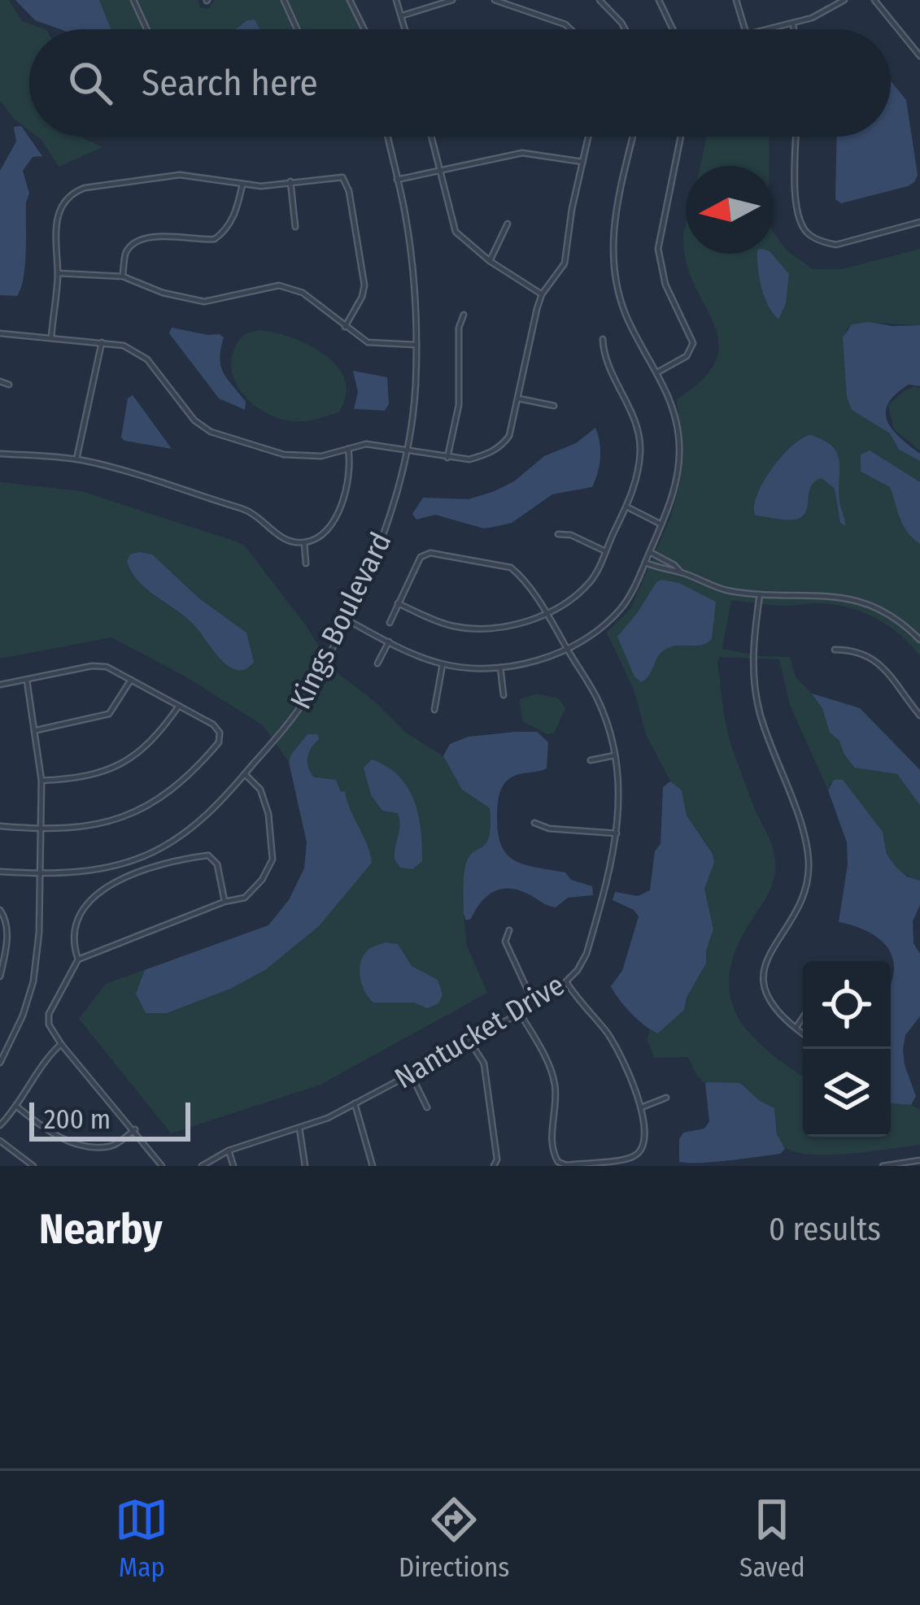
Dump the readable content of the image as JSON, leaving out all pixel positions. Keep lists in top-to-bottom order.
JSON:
{
  "streets": {
    "street": ["Kings Boulevard", "Nantucket Drive"]
  },
  "scale_bar": "200 m",
  "north": "left",
  "page": {
    "search": "Search here",
    "scale": "200 m",
    "heading": ["Nearby", "0 results"],
    "nav": ["Map", "Directions", "Saved"]
  }
}
